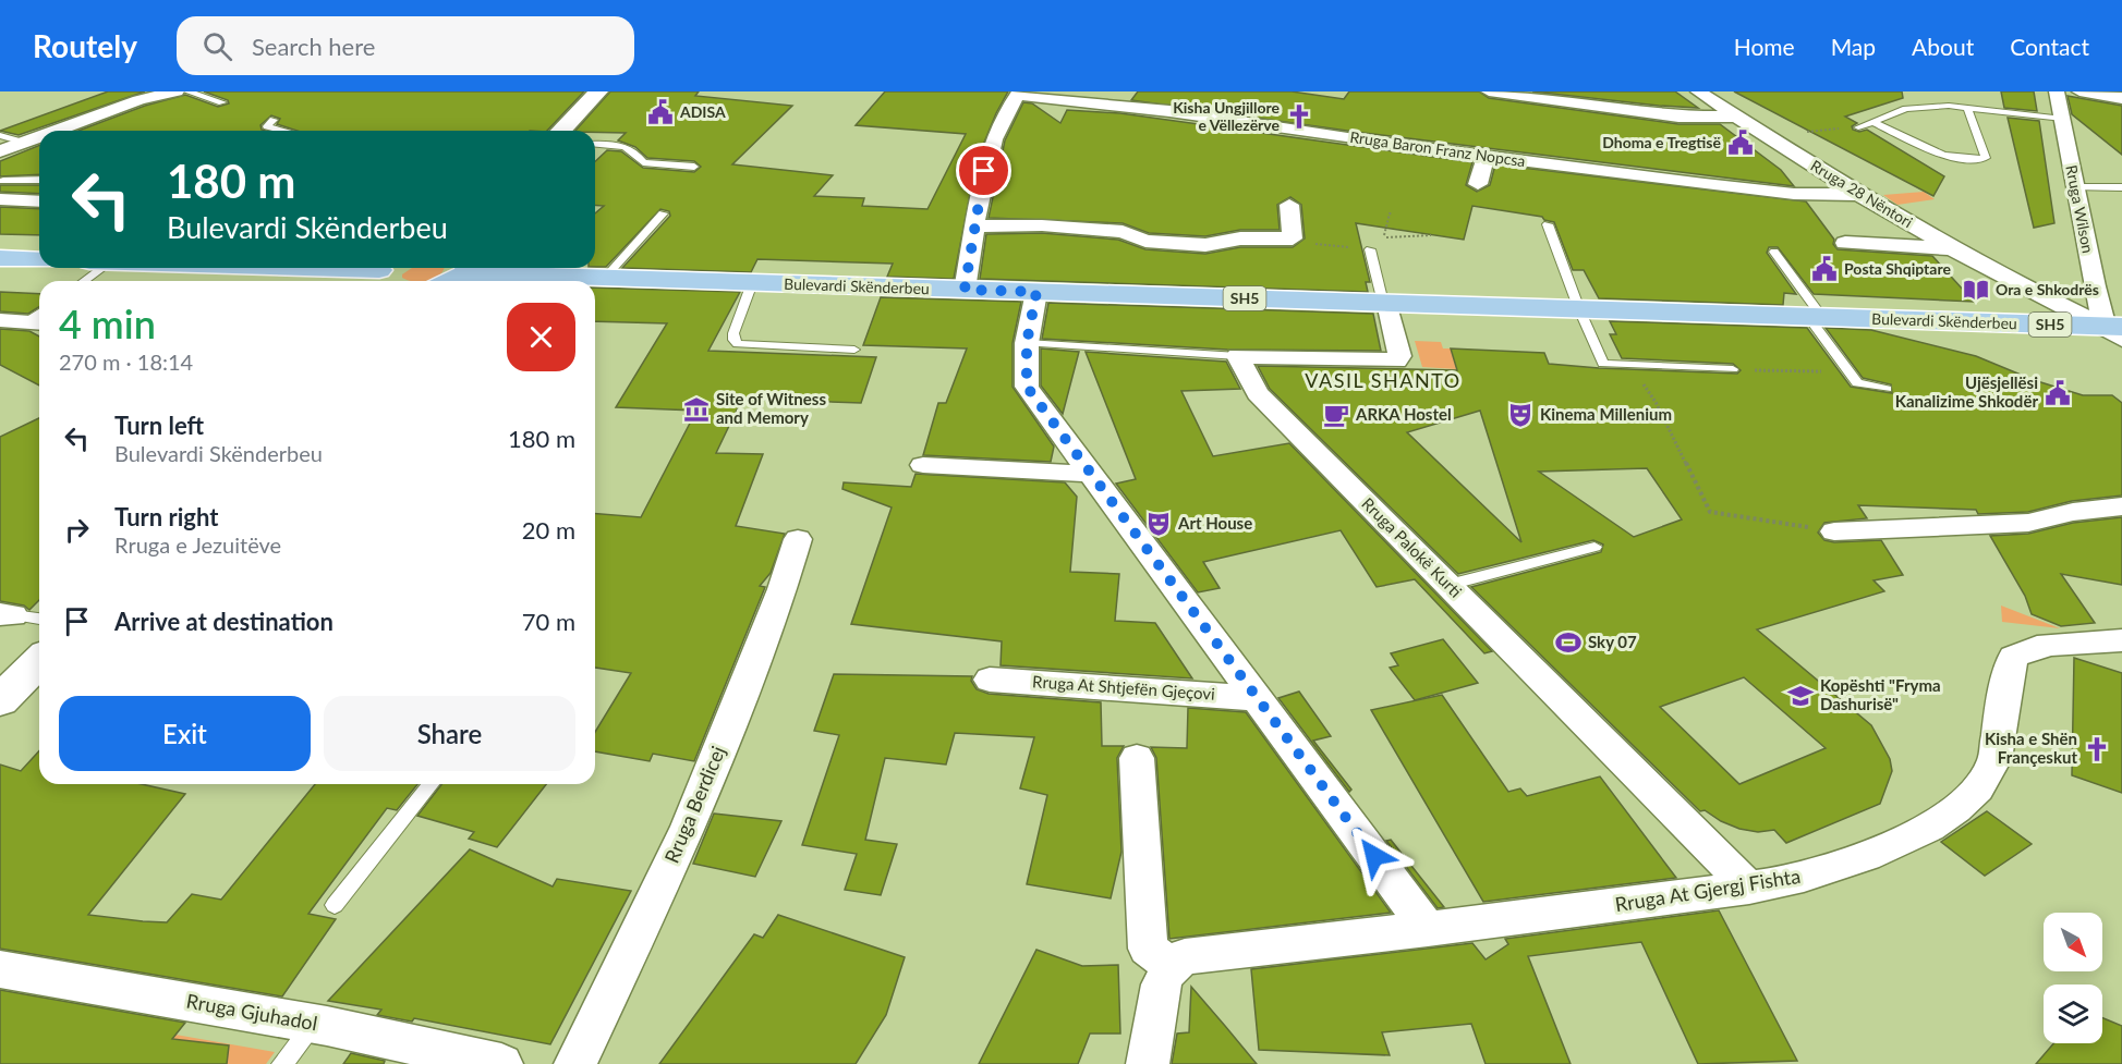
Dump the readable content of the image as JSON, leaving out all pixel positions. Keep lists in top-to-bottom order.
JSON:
{
  "streets": {
    "main road": ["Bulevardi Skënderbeu", "SH5"],
    "street": [
      "Rruga Baron Franz Nopcsa",
      "Rruga 28 Nëntori",
      "Rruga Wilson",
      "Rruga Palokë Kurti",
      "Rruga At Shtjefën Gjeçovi",
      "Rruga Berdicej",
      "Rruga At Gjergj Fishta",
      "Rruga Gjuhadol"
    ]
  },
  "crossings": [
    ["Rruga Baron Franz Nopcsa", "Rruga 28 Nëntori"],
    ["Rruga 28 Nëntori", "Rruga Wilson"],
    ["Rruga 28 Nëntori", "Bulevardi Skënderbeu"],
    ["Rruga Wilson", "Bulevardi Skënderbeu"],
    ["Rruga Palokë Kurti", "Rruga At Gjergj Fishta"]
  ],
  "districts": ["VASIL SHANTO"],
  "places": {
    "public building": [
      "ADISA",
      "Dhoma e Tregtisë",
      "Posta Shqiptare",
      "Ujësjellësi Kanalizime Shkodër"
    ],
    "church": ["Kisha Ungjillore e Vëllezërve", "Kisha e Shën Françeskut"],
    "library": ["Ora e Shkodrës"],
    "museum": ["Site of Witness and Memory"],
    "cafe": ["ARKA Hostel"],
    "theatre": ["Kinema Millenium", "Art House"],
    "sports": ["Sky 07"],
    "school or university": ["Kopështi \"Fryma Dashurisë\""]
  },
  "north": "bottom right",
  "page": {
    "header": "Routely",
    "search": "Search here",
    "nav": [
      "Home",
      "Map",
      "About",
      "Contact"
    ],
    "turn": ["180 m", "Bulevardi Skënderbeu"],
    "heading": ["4 min", "270 m · 18:14"],
    "list": [
      {
        "name": "Turn left",
        "note": "Bulevardi Skënderbeu",
        "value": "180 m"
      },
      {
        "name": "Turn right",
        "note": "Rruga e Jezuitëve",
        "value": "20 m"
      },
      {
        "name": "Arrive at destination",
        "value": "70 m"
      }
    ],
    "buttons": ["Exit", "Share"]
  }
}
